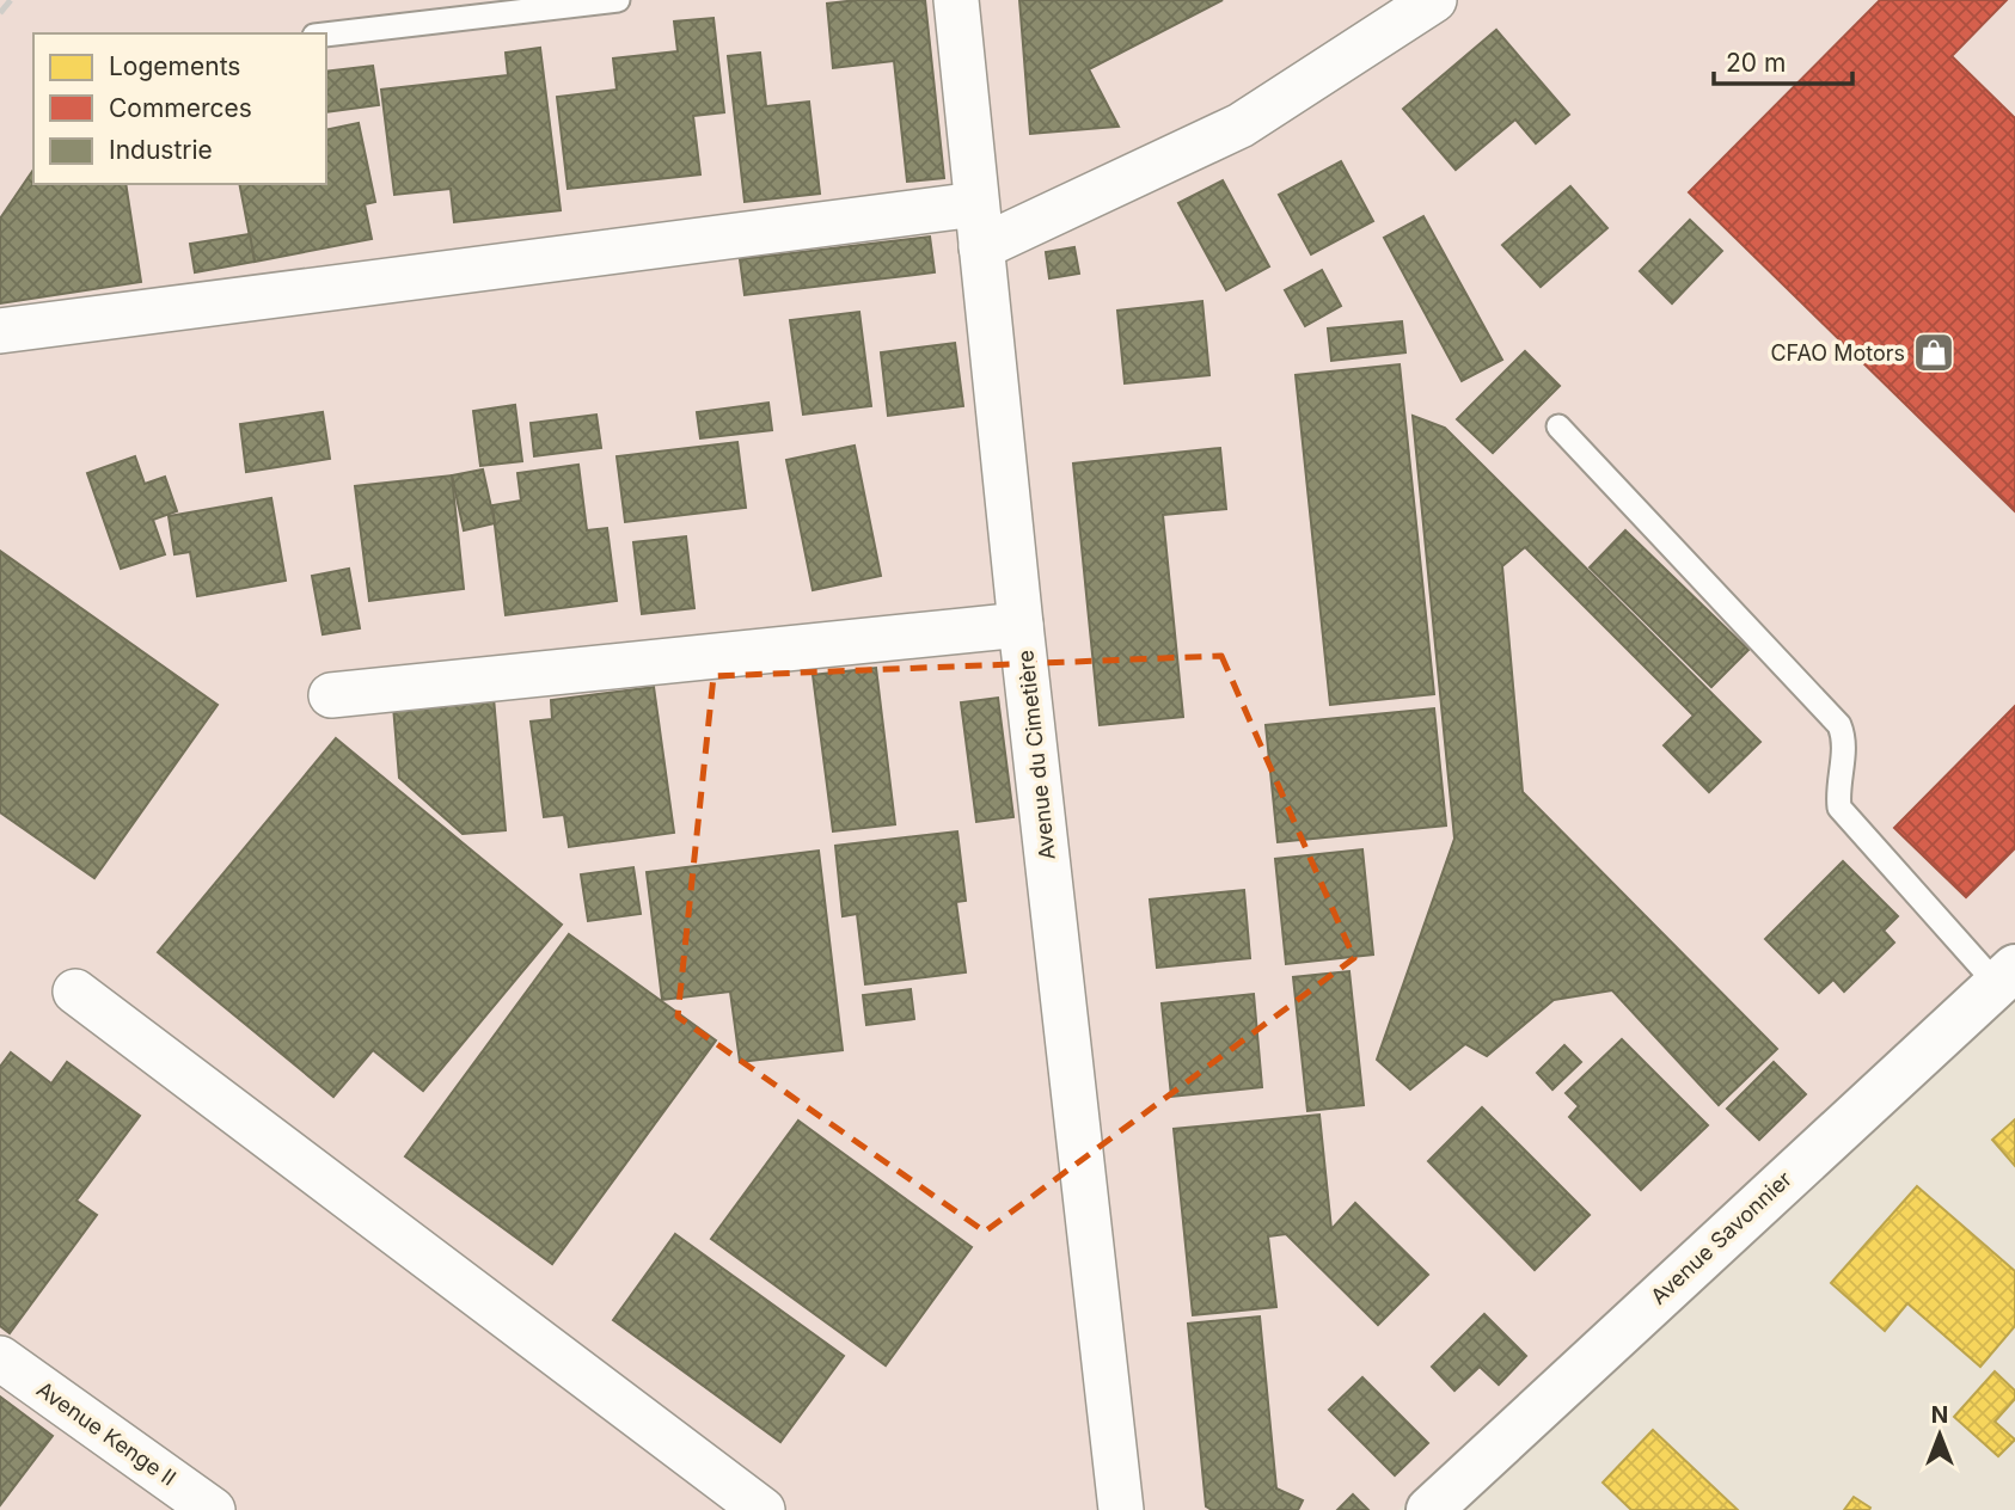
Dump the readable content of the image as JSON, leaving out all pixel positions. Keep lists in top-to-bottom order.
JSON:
{
  "streets": {
    "street": ["Avenue du Cimetière", "Avenue Savonnier", "Avenue Kenge II"]
  },
  "places": {
    "shop": ["CFAO Motors"]
  },
  "legend": ["Logements", "Commerces", "Industrie"],
  "scale_bar": "20 m",
  "north": "top"
}
